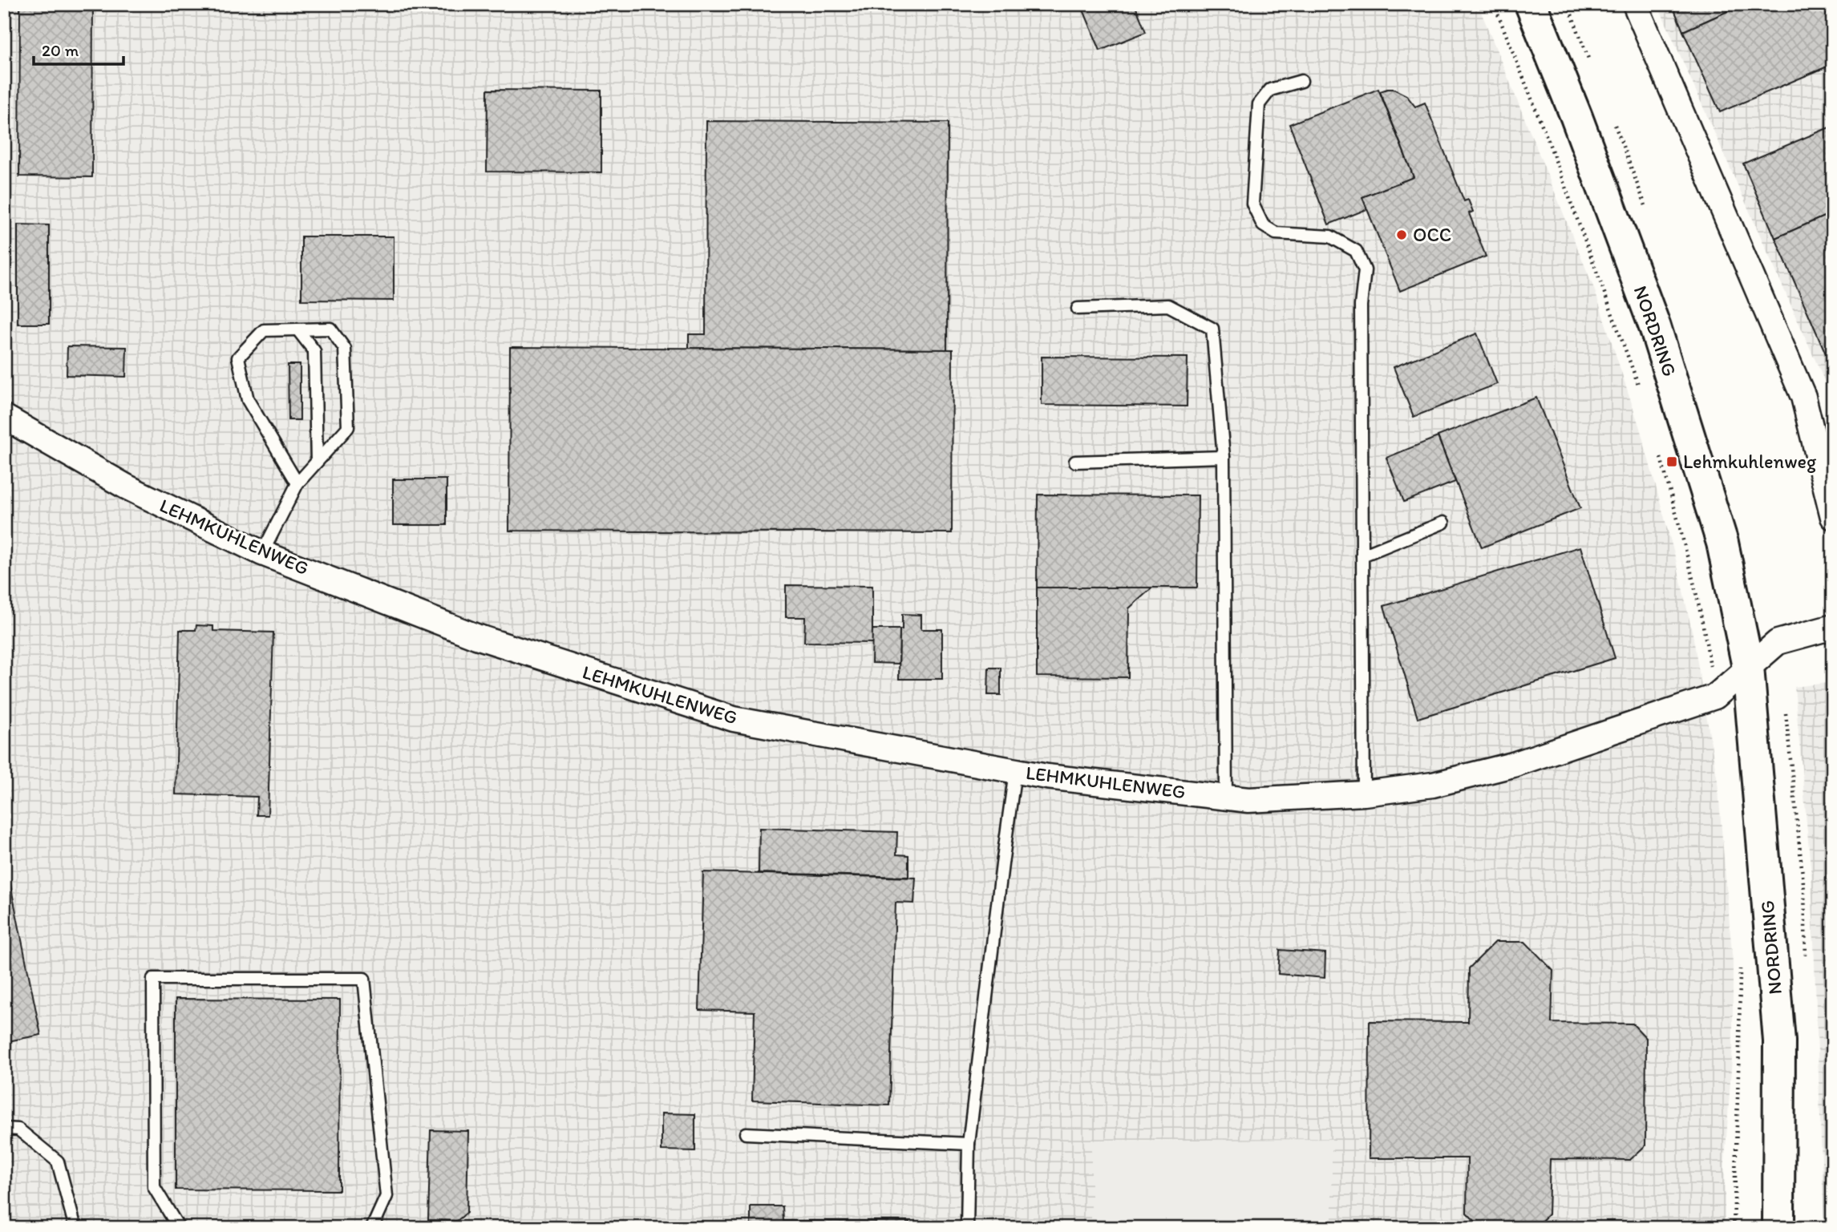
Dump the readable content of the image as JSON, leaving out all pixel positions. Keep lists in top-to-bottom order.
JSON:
{
  "streets": {
    "main road": ["NORDRING"],
    "street": ["LEHMKUHLENWEG"]
  },
  "crossings": [
    ["NORDRING", "LEHMKUHLENWEG"]
  ],
  "places": {
    "other": ["OCC"],
    "transit": ["Lehmkuhlenweg"]
  },
  "scale_bar": "20 m"
}
